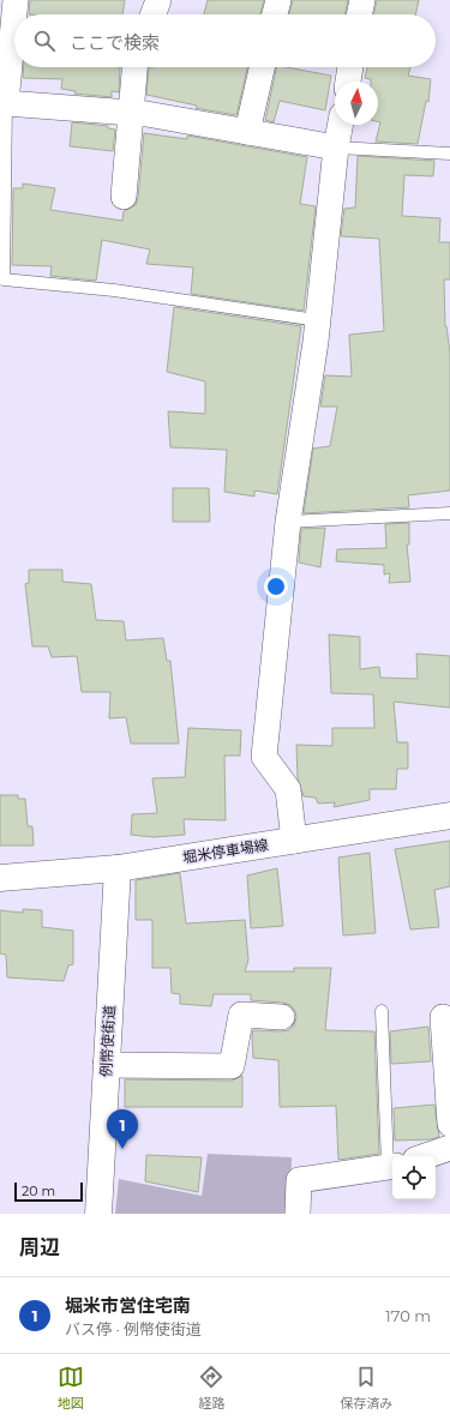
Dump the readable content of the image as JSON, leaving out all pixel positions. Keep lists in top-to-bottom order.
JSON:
{
  "streets": {
    "main road": ["堀米停車場線", "例幣使街道"]
  },
  "crossings": [
    ["堀米停車場線", "例幣使街道"]
  ],
  "scale_bar": "20 m",
  "north": "top",
  "page": {
    "search": "ここで検索",
    "pins": "1",
    "scale": "20 m",
    "heading": "周辺",
    "list": [
      {
        "mark": "1",
        "name": "堀米市営住宅南",
        "note": "バス停 · 例幣使街道",
        "value": "170 m"
      }
    ],
    "nav": ["地図", "経路", "保存済み"]
  }
}
